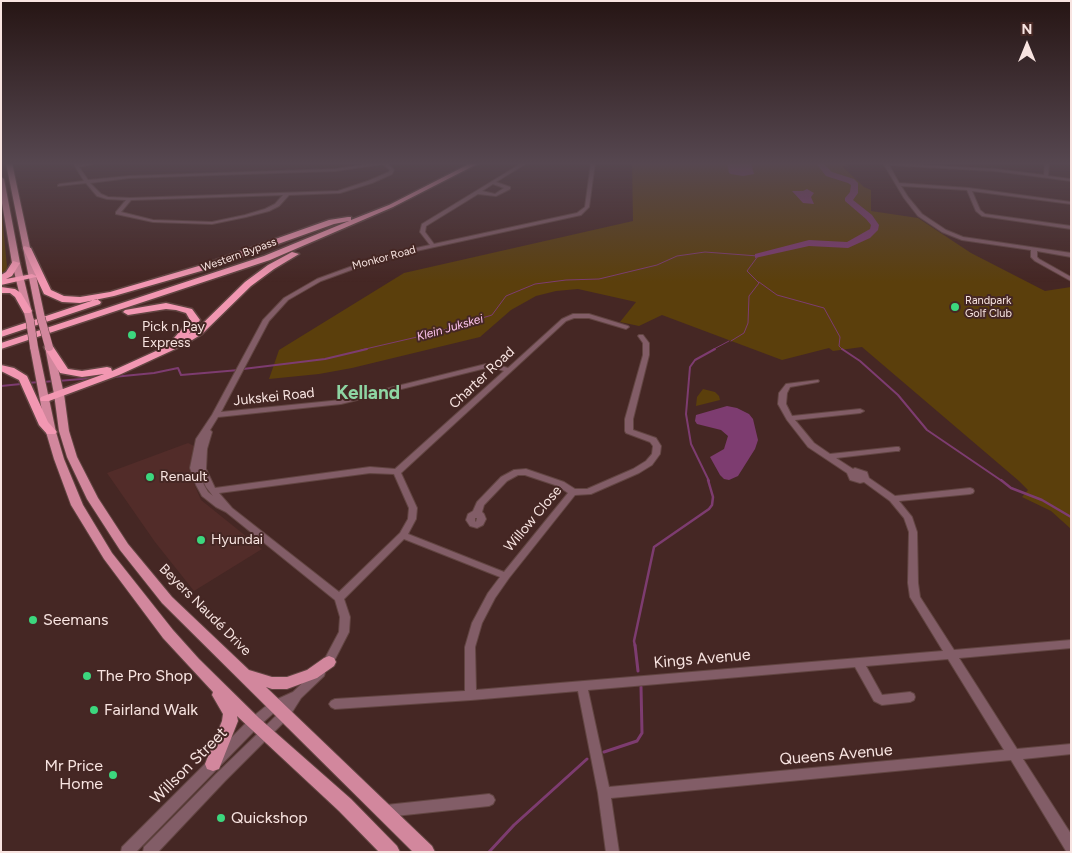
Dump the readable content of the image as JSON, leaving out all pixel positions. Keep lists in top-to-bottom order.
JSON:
{
  "streets": {
    "highway": ["Western Bypass"],
    "main road": ["Beyers Naudé Drive"],
    "street": [
      "Monkor Road",
      "Charter Road",
      "Jukskei Road",
      "Willow Close",
      "Kings Avenue",
      "Queens Avenue",
      "Willson Street"
    ]
  },
  "crossings": [
    ["Monkor Road", "Jukskei Road"],
    ["Charter Road", "Jukskei Road"],
    ["Willow Close", "Kings Avenue"],
    ["Beyers Naudé Drive", "Willson Street"]
  ],
  "districts": ["Kelland"],
  "water": ["Klein Jukskei"],
  "places": [
    "Randpark Golf Club",
    "Pick n Pay Express",
    "Renault",
    "Hyundai",
    "Seemans",
    "The Pro Shop",
    "Fairland Walk",
    "Mr Price Home",
    "Quickshop"
  ],
  "north": "top"
}
